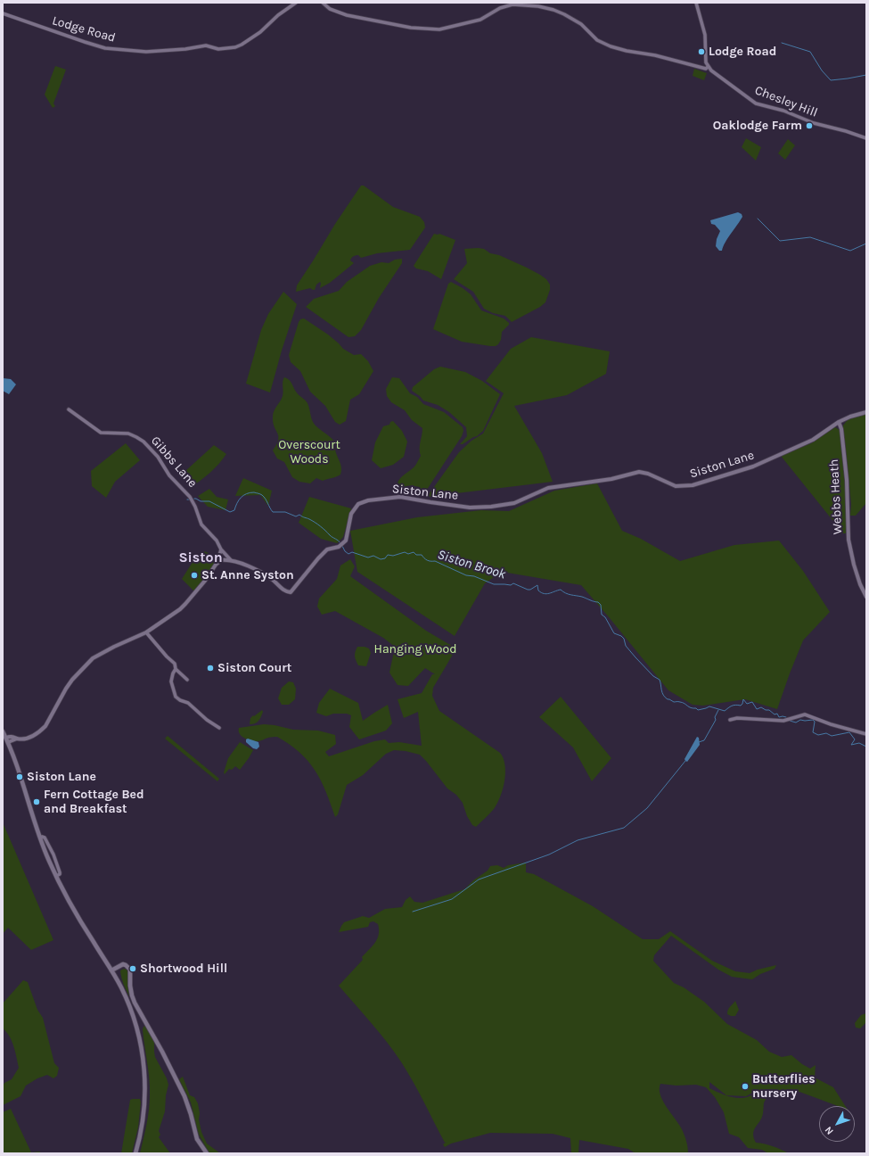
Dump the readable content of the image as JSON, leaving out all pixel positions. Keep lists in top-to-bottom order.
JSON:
{
  "streets": {
    "street": [
      "Lodge Road",
      "Chesley Hill",
      "Gibbs Lane",
      "Siston Lane",
      "Webbs Heath"
    ]
  },
  "crossings": [
    ["Gibbs Lane", "Siston Lane"],
    ["Siston Lane", "Webbs Heath"]
  ],
  "districts": ["Siston"],
  "water": ["Siston Brook"],
  "parks": ["Overscourt Woods", "Hanging Wood"],
  "places": [
    "Lodge Road",
    "Oaklodge Farm",
    "St. Anne Syston",
    "Siston Court",
    "Siston Lane",
    "Fern Cottage Bed and Breakfast",
    "Shortwood Hill",
    "Butterflies nursery"
  ],
  "north": "bottom left"
}
